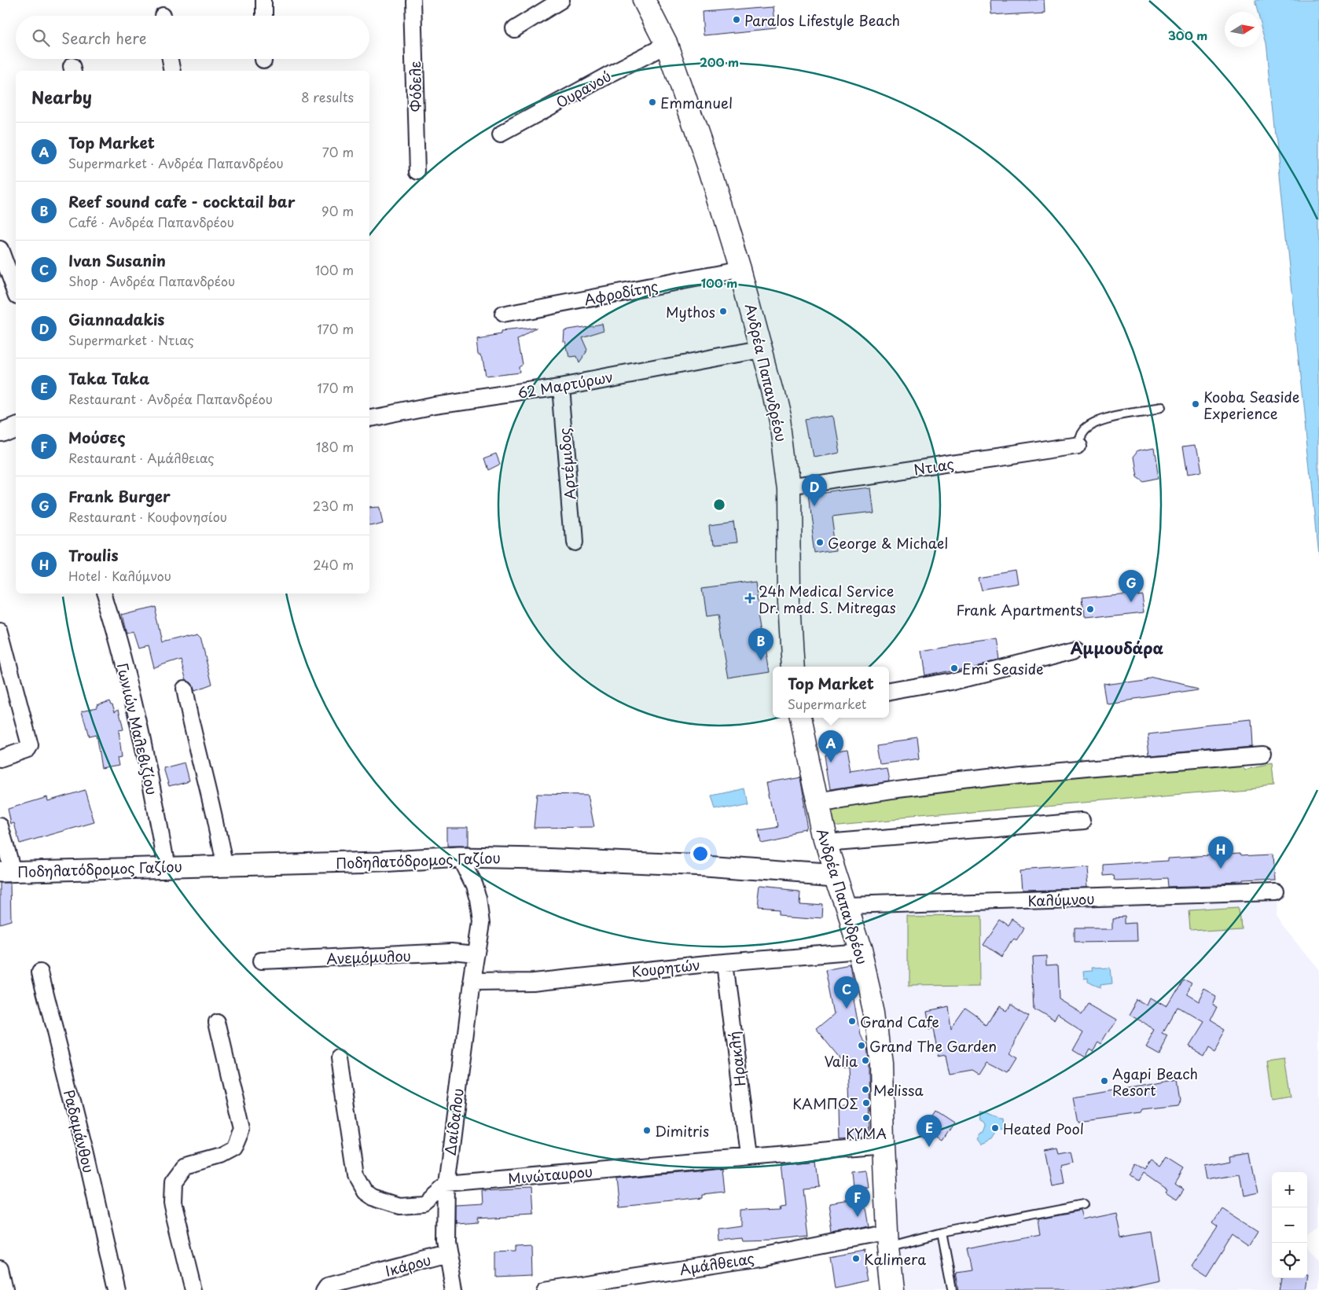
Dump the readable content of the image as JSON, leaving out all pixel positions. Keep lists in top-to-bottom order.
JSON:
{
  "streets": {
    "main road": ["Ανδρέα Παπανδρέου"],
    "street": [
      "Φόδελε",
      "Ουρανού",
      "Αφροδίτης",
      "62 Μαρτύρων",
      "Αρτέμιδος",
      "Ντιας",
      "Γωνιών Μαλεβιζίου",
      "Ποδηλατόδρομος Γαζίου",
      "Καλύμνου",
      "Ανεμόμυλου",
      "Κουρητών",
      "Ηρακλή",
      "Δαίδαλου",
      "Ραδαμάνθου",
      "Μινώταυρου",
      "Αμάλθειας",
      "Ικάρου"
    ]
  },
  "crossings": [
    ["Ουρανού", "Ανδρέα Παπανδρέου"],
    ["Αφροδίτης", "Ανδρέα Παπανδρέου"],
    ["Ανδρέα Παπανδρέου", "62 Μαρτύρων"],
    ["Ανδρέα Παπανδρέου", "Ντιας"],
    ["Ανδρέα Παπανδρέου", "Ποδηλατόδρομος Γαζίου"],
    ["Ανδρέα Παπανδρέου", "Καλύμνου"],
    ["Ανδρέα Παπανδρέου", "Κουρητών"],
    ["Ανδρέα Παπανδρέου", "Μινώταυρου"],
    ["Ανδρέα Παπανδρέου", "Αμάλθειας"],
    ["62 Μαρτύρων", "Αρτέμιδος"],
    ["Γωνιών Μαλεβιζίου", "Ποδηλατόδρομος Γαζίου"],
    ["Ποδηλατόδρομος Γαζίου", "Δαίδαλου"],
    ["Ανεμόμυλου", "Δαίδαλου"],
    ["Κουρητών", "Ηρακλή"],
    ["Κουρητών", "Δαίδαλου"],
    ["Ηρακλή", "Μινώταυρου"],
    ["Δαίδαλου", "Μινώταυρου"],
    ["Δαίδαλου", "Ικάρου"]
  ],
  "districts": ["Αμμουδάρα"],
  "places": {
    "other": [
      "Paralos Lifestyle Beach",
      "Emmanuel",
      "Mythos",
      "Kooba Seaside Experience",
      "George & Michael",
      "Frank Apartments",
      "Emi Seaside",
      "Grand Cafe",
      "Grand The Garden",
      "Valia",
      "Agapi Beach Resort",
      "Melissa",
      "ΚΑΜΠΟΣ",
      "ΚΥΜΑ",
      "Heated Pool",
      "Dimitris",
      "Kalimera"
    ],
    "health": ["24h Medical Service Dr. med. S. Mitregas"]
  },
  "north": "right",
  "page": {
    "search": "Search here",
    "heading": ["Nearby", "8 results"],
    "list": [
      {
        "mark": "A",
        "name": "Top Market",
        "note": "Supermarket · Ανδρέα Παπανδρέου",
        "value": "70 m"
      },
      {
        "mark": "B",
        "name": "Reef sound cafe - cocktail bar",
        "note": "Café · Ανδρέα Παπανδρέου",
        "value": "90 m"
      },
      {
        "mark": "C",
        "name": "Ivan Susanin",
        "note": "Shop · Ανδρέα Παπανδρέου",
        "value": "100 m"
      },
      {
        "mark": "D",
        "name": "Giannadakis",
        "note": "Supermarket · Ντιας",
        "value": "170 m"
      },
      {
        "mark": "E",
        "name": "Taka Taka",
        "note": "Restaurant · Ανδρέα Παπανδρέου",
        "value": "170 m"
      },
      {
        "mark": "F",
        "name": "Μούσες",
        "note": "Restaurant · Αμάλθειας",
        "value": "180 m"
      },
      {
        "mark": "G",
        "name": "Frank Burger",
        "note": "Restaurant · Κουφονησίου",
        "value": "230 m"
      },
      {
        "mark": "H",
        "name": "Troulis",
        "note": "Hotel · Καλύμνου",
        "value": "240 m"
      }
    ],
    "pins": [
      "D",
      "G",
      "B",
      "A",
      "H",
      "C",
      "E",
      "F"
    ],
    "popup": ["Top Market", "Supermarket"],
    "map_buttons": ["+", "−"]
  },
  "rings": ["300 m", "200 m", "100 m"]
}
